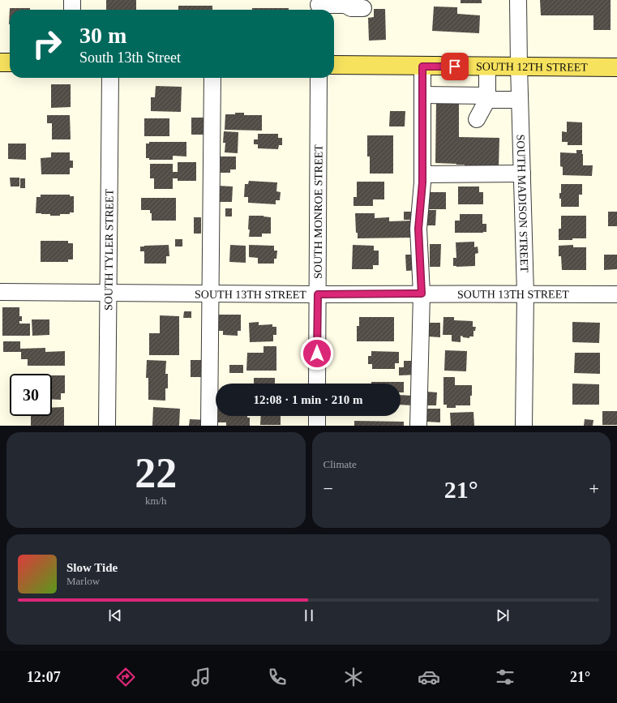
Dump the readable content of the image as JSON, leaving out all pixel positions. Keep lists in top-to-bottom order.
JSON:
{
  "streets": {
    "main road": ["SOUTH 12TH STREET"],
    "street": [
      "SOUTH MADISON STREET",
      "SOUTH MONROE STREET",
      "SOUTH TYLER STREET",
      "SOUTH 13TH STREET"
    ]
  },
  "crossings": [
    ["SOUTH 12TH STREET", "SOUTH MADISON STREET"],
    ["SOUTH MADISON STREET", "SOUTH 13TH STREET"],
    ["SOUTH MONROE STREET", "SOUTH 13TH STREET"],
    ["SOUTH TYLER STREET", "SOUTH 13TH STREET"]
  ],
  "page": {
    "turn": ["30 m", "South 13th Street"],
    "limit": "30",
    "trip": "12:08 · 1 min · 210 m",
    "tile": [
      ["22", "km/h"],
      "Climate"
    ],
    "heat": ["−", "21°", "+"],
    "song": ["Slow Tide", "Marlow"],
    "tabs": ["12:07", "21°"]
  }
}
